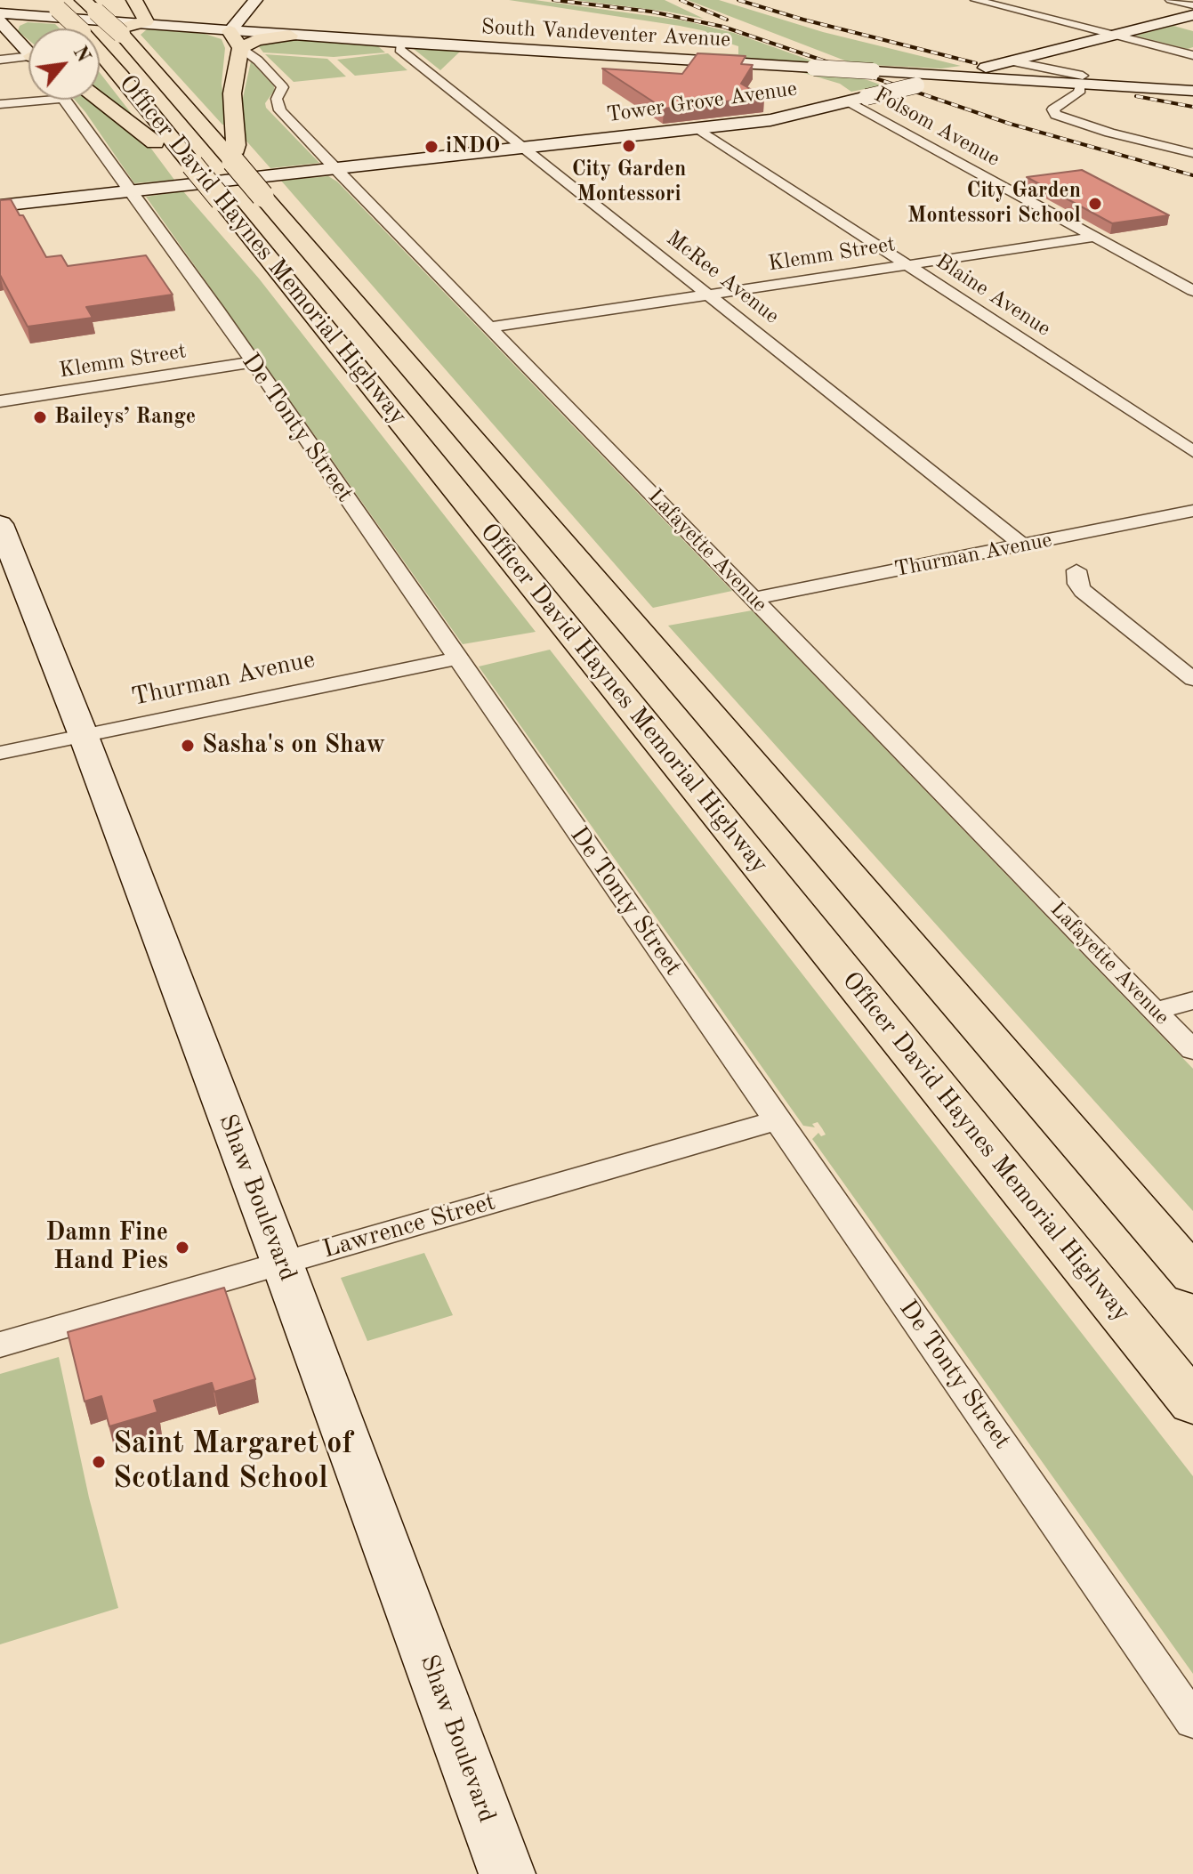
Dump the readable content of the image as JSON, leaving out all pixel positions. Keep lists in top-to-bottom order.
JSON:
{
  "streets": {
    "highway": ["Officer David Haynes Memorial Highway"],
    "street": [
      "South Vandeventer Avenue",
      "Tower Grove Avenue",
      "Folsom Avenue",
      "Klemm Street",
      "McRee Avenue",
      "Blaine Avenue",
      "De Tonty Street",
      "Lafayette Avenue",
      "Thurman Avenue",
      "Shaw Boulevard",
      "Lawrence Street"
    ]
  },
  "crossings": [
    ["South Vandeventer Avenue", "Tower Grove Avenue"],
    ["South Vandeventer Avenue", "Officer David Haynes Memorial Highway"],
    ["South Vandeventer Avenue", "McRee Avenue"],
    ["Tower Grove Avenue", "Folsom Avenue"],
    ["Tower Grove Avenue", "McRee Avenue"],
    ["Tower Grove Avenue", "Blaine Avenue"],
    ["Tower Grove Avenue", "De Tonty Street"],
    ["Tower Grove Avenue", "Lafayette Avenue"],
    ["Folsom Avenue", "Klemm Street"],
    ["Klemm Street", "McRee Avenue"],
    ["Klemm Street", "Blaine Avenue"],
    ["Klemm Street", "De Tonty Street"],
    ["Klemm Street", "Lafayette Avenue"],
    ["McRee Avenue", "Thurman Avenue"],
    ["De Tonty Street", "Thurman Avenue"],
    ["De Tonty Street", "Lawrence Street"],
    ["Lafayette Avenue", "Thurman Avenue"],
    ["Thurman Avenue", "Shaw Boulevard"],
    ["Shaw Boulevard", "Lawrence Street"]
  ],
  "places": [
    "City Garden Montessori",
    "iNDO",
    "City Garden Montessori School",
    "Baileys’ Range",
    "Sasha's on Shaw",
    "Damn Fine Hand Pies",
    "Saint Margaret of Scotland School"
  ],
  "north": "top right"
}
